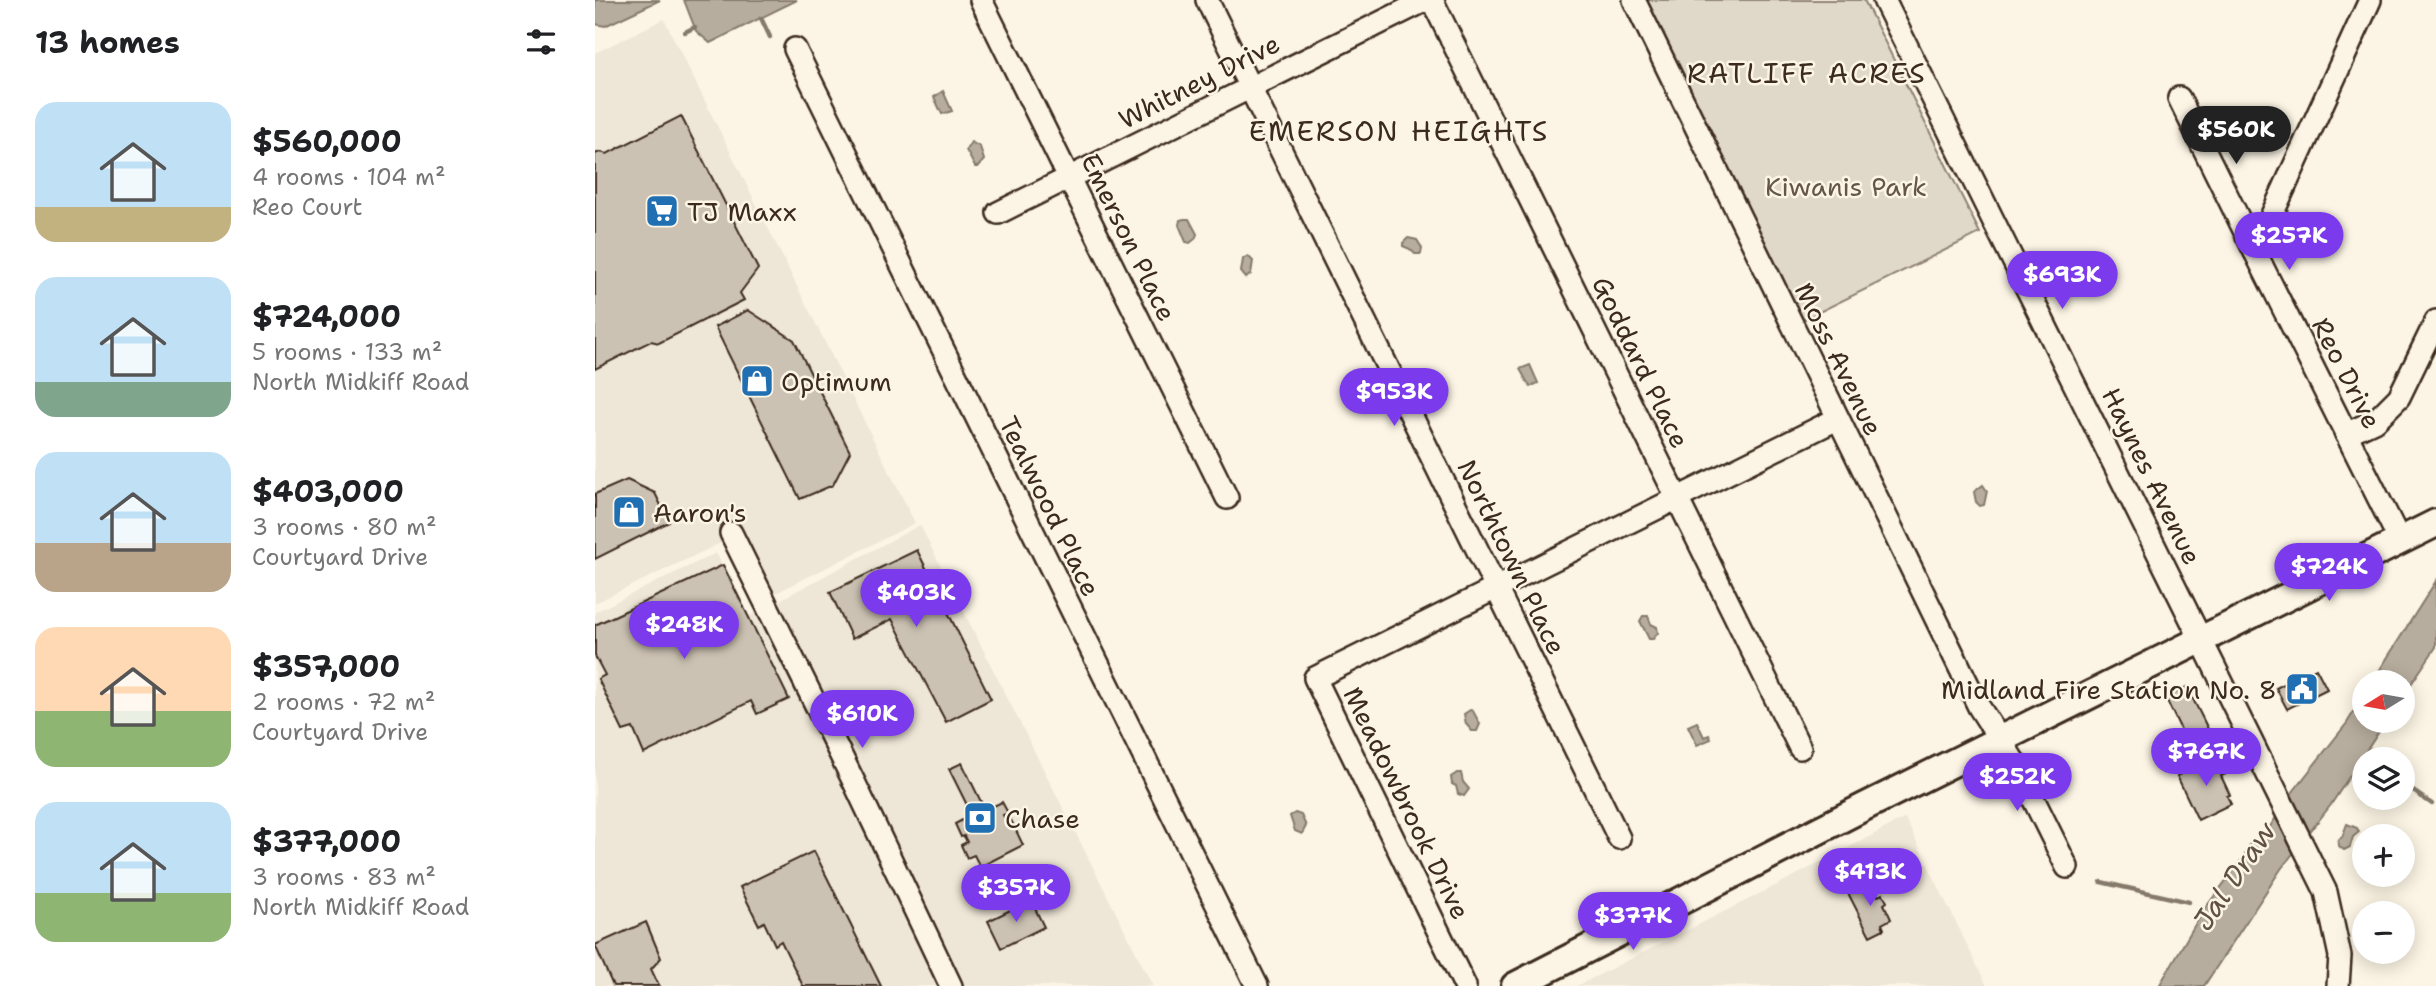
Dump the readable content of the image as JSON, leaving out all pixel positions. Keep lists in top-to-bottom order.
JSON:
{
  "streets": {
    "street": [
      "Whitney Drive",
      "Emerson Place",
      "Moss Avenue",
      "Goddard Place",
      "Reo Drive",
      "Haynes Avenue",
      "Tealwood Place",
      "Northtown Place",
      "Meadowbrook Drive"
    ]
  },
  "crossings": [
    ["Whitney Drive", "Emerson Place"],
    ["Whitney Drive", "Northtown Place"],
    ["Moss Avenue", "Meadowbrook Drive"],
    ["Goddard Place", "Meadowbrook Drive"],
    ["Northtown Place", "Meadowbrook Drive"]
  ],
  "districts": ["RATLIFF ACRES", "EMERSON HEIGHTS"],
  "water": ["Jal Draw"],
  "parks": ["Kiwanis Park"],
  "places": {
    "supermarket": ["TJ Maxx"],
    "shop": ["Optimum", "Aaron's"],
    "public building": ["Midland Fire Station No. 8"],
    "bank": ["Chase"]
  },
  "north": "left",
  "page": {
    "heading": "13 homes",
    "list": [
      {
        "name": "$560,000",
        "note": "4 rooms · 104 m² · Reo Court"
      },
      {
        "name": "$724,000",
        "note": "5 rooms · 133 m² · North Midkiff Road"
      },
      {
        "name": "$403,000",
        "note": "3 rooms · 80 m² · Courtyard Drive"
      },
      {
        "name": "$357,000",
        "note": "2 rooms · 72 m² · Courtyard Drive"
      },
      {
        "name": "$377,000",
        "note": "3 rooms · 83 m² · North Midkiff Road"
      }
    ],
    "price": [
      "$560K",
      "$257K",
      "$693K",
      "$953K",
      "$724K",
      "$403K",
      "$248K",
      "$610K",
      "$767K",
      "$252K",
      "$413K",
      "$357K",
      "$377K"
    ],
    "map_buttons": ["+", "−"]
  }
}
